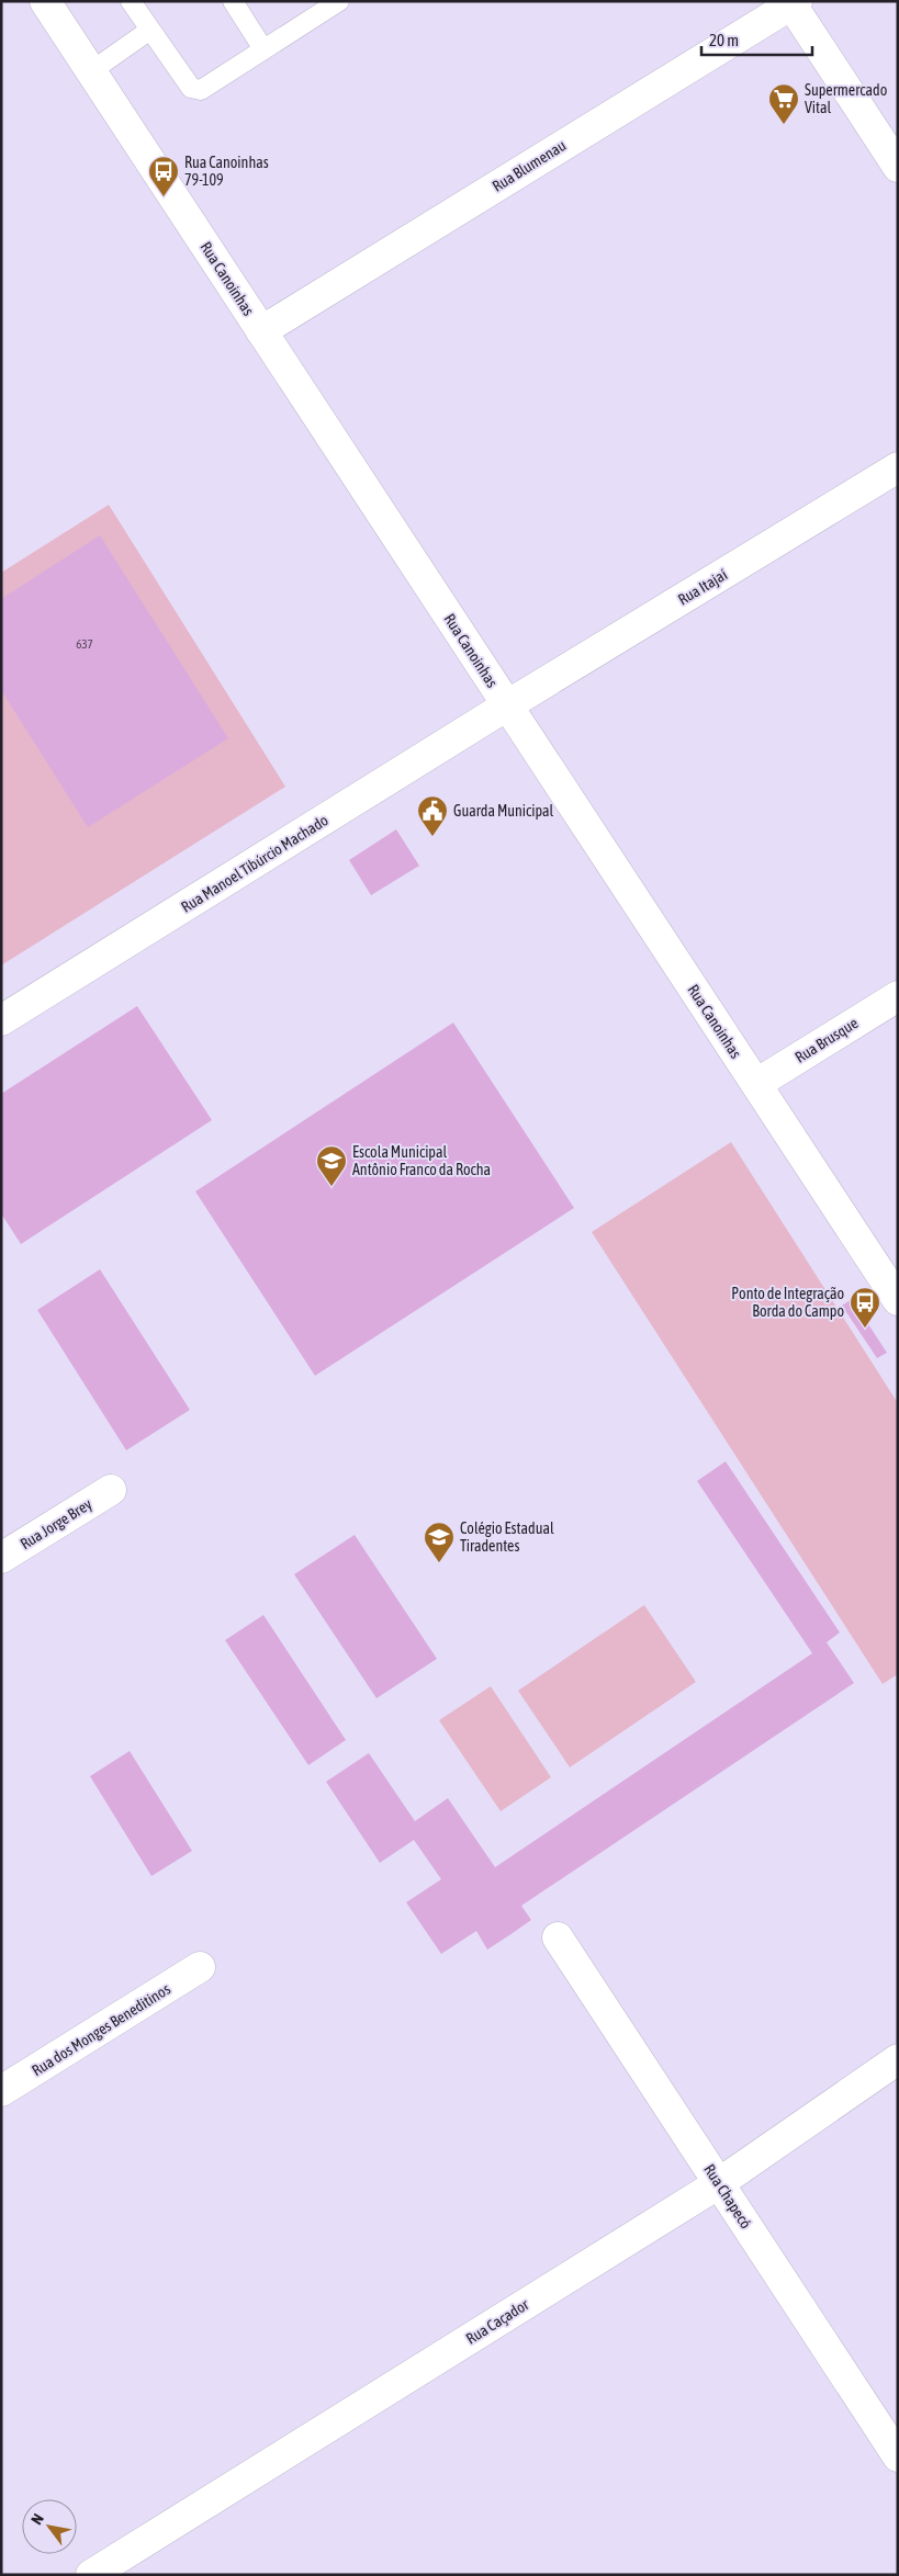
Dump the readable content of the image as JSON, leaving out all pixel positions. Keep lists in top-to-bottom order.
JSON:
{
  "streets": {
    "street": [
      "Rua Blumenau",
      "Rua Canoinhas",
      "Rua Itajaí",
      "Rua Manoel Tibúrcio Machado",
      "Rua Brusque",
      "Rua Jorge Brey",
      "Rua dos Monges Beneditinos",
      "Rua Chapecó",
      "Rua Caçador"
    ]
  },
  "crossings": [
    ["Rua Blumenau", "Rua Canoinhas"],
    ["Rua Canoinhas", "Rua Itajaí"],
    ["Rua Canoinhas", "Rua Manoel Tibúrcio Machado"],
    ["Rua Canoinhas", "Rua Brusque"],
    ["Rua Itajaí", "Rua Manoel Tibúrcio Machado"],
    ["Rua Chapecó", "Rua Caçador"]
  ],
  "places": {
    "supermarket": ["Supermercado Vital"],
    "bus stop": ["Rua Canoinhas 79-109", "Ponto de Integração Borda do Campo"],
    "public building": ["Guarda Municipal"],
    "school or university": ["Escola Municipal Antônio Franco da Rocha", "Colégio Estadual Tiradentes"]
  },
  "house_numbers": ["637"],
  "scale_bar": "20 m",
  "north": "top left"
}
